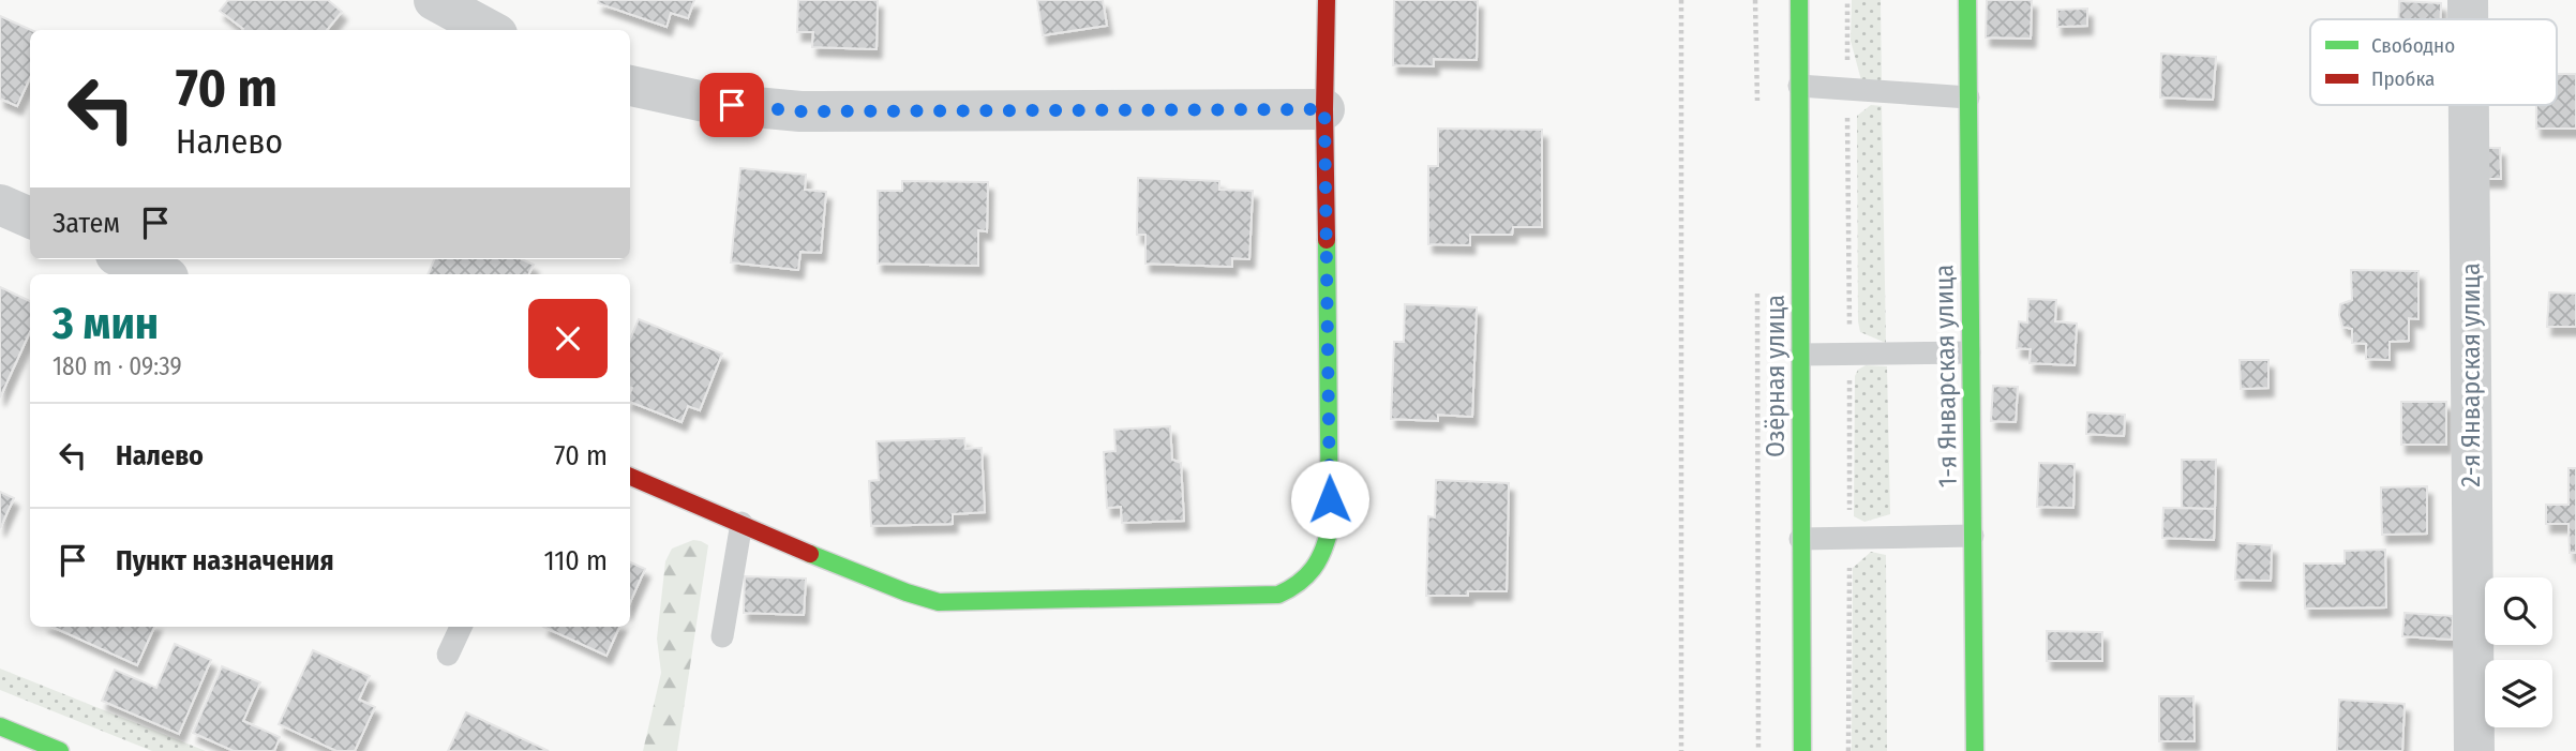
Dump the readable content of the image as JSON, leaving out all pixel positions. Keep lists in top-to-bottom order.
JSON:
{
  "streets": {
    "street": ["2-я Январская улица", "Озёрная улица", "1-я Январская улица"]
  },
  "legend": ["Свободно", "Пробка"],
  "page": {
    "turn": ["70 m", "Налево"],
    "then": "Затем",
    "heading": ["3 мин", "180 m · 09:39"],
    "list": [
      {
        "name": "Налево",
        "value": "70 m"
      },
      {
        "name": "Пункт назначения",
        "value": "110 m"
      }
    ]
  }
}
